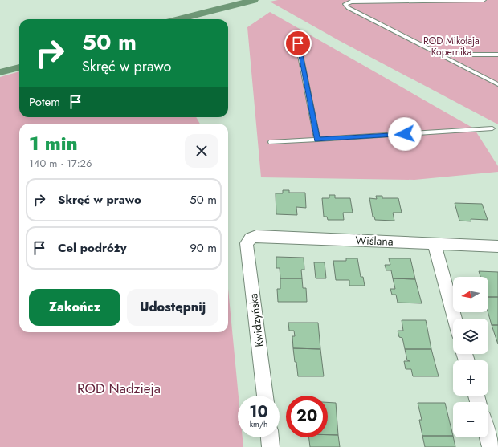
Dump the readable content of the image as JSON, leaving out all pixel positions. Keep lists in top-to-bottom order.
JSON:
{
  "streets": {
    "street": ["Wiślana", "Kwidzyńska"]
  },
  "crossings": [
    ["Wiślana", "Kwidzyńska"]
  ],
  "parks": ["ROD Mikołaja Kopernika", "ROD Nadzieja"],
  "north": "left",
  "page": {
    "turn": ["50 m", "Skręć w prawo"],
    "then": "Potem",
    "heading": ["1 min", "140 m · 17:26"],
    "list": [
      {
        "name": "Skręć w prawo",
        "value": "50 m"
      },
      {
        "name": "Cel podróży",
        "value": "90 m"
      }
    ],
    "map_buttons": ["+", "−"],
    "buttons": ["Zakończ", "Udostępnij"],
    "speed": "10 km/h",
    "limit": "20"
  }
}
